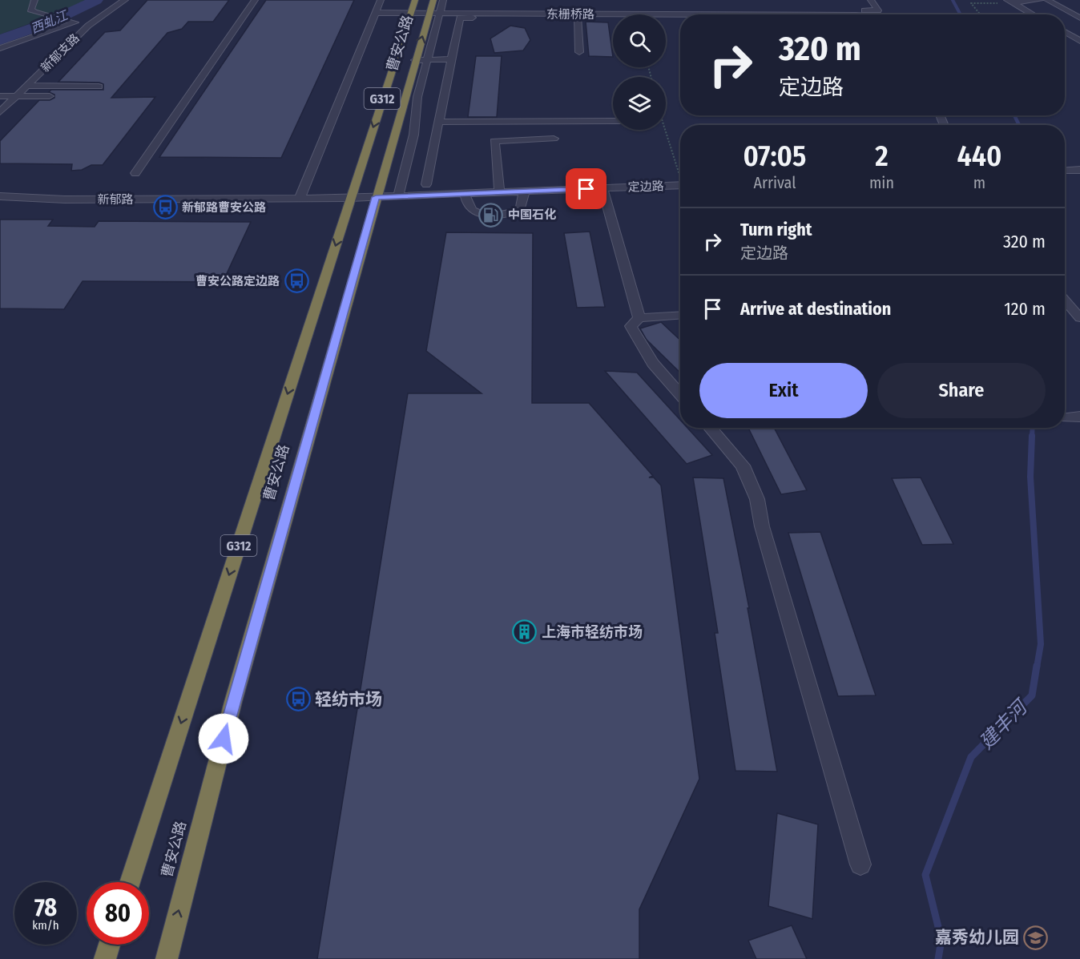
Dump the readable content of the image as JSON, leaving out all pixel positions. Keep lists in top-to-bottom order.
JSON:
{
  "streets": {
    "highway": ["曹安公路", "G312"],
    "street": ["新郁支路", "定边路", "新郁路"]
  },
  "crossings": [
    ["曹安公路", "定边路"],
    ["曹安公路", "新郁路"],
    ["定边路", "新郁路"]
  ],
  "water": ["西虬江", "建丰河"],
  "places": {
    "bus stop": ["新郁路曹安公路", "曹安公路定边路", "轻纺市场"],
    "fuel station": ["中国石化"],
    "building": ["上海市轻纺市场"],
    "school or university": ["嘉秀幼儿园"]
  },
  "page": {
    "turn": ["320 m", "定边路"],
    "eta": [
      "07:05",
      "Arrival",
      "2",
      "min",
      "440",
      "m"
    ],
    "list": [
      {
        "name": "Turn right",
        "note": "定边路",
        "value": "320 m"
      },
      {
        "name": "Arrive at destination",
        "value": "120 m"
      }
    ],
    "buttons": ["Exit", "Share"],
    "speed": "78 km/h",
    "limit": "80"
  }
}
